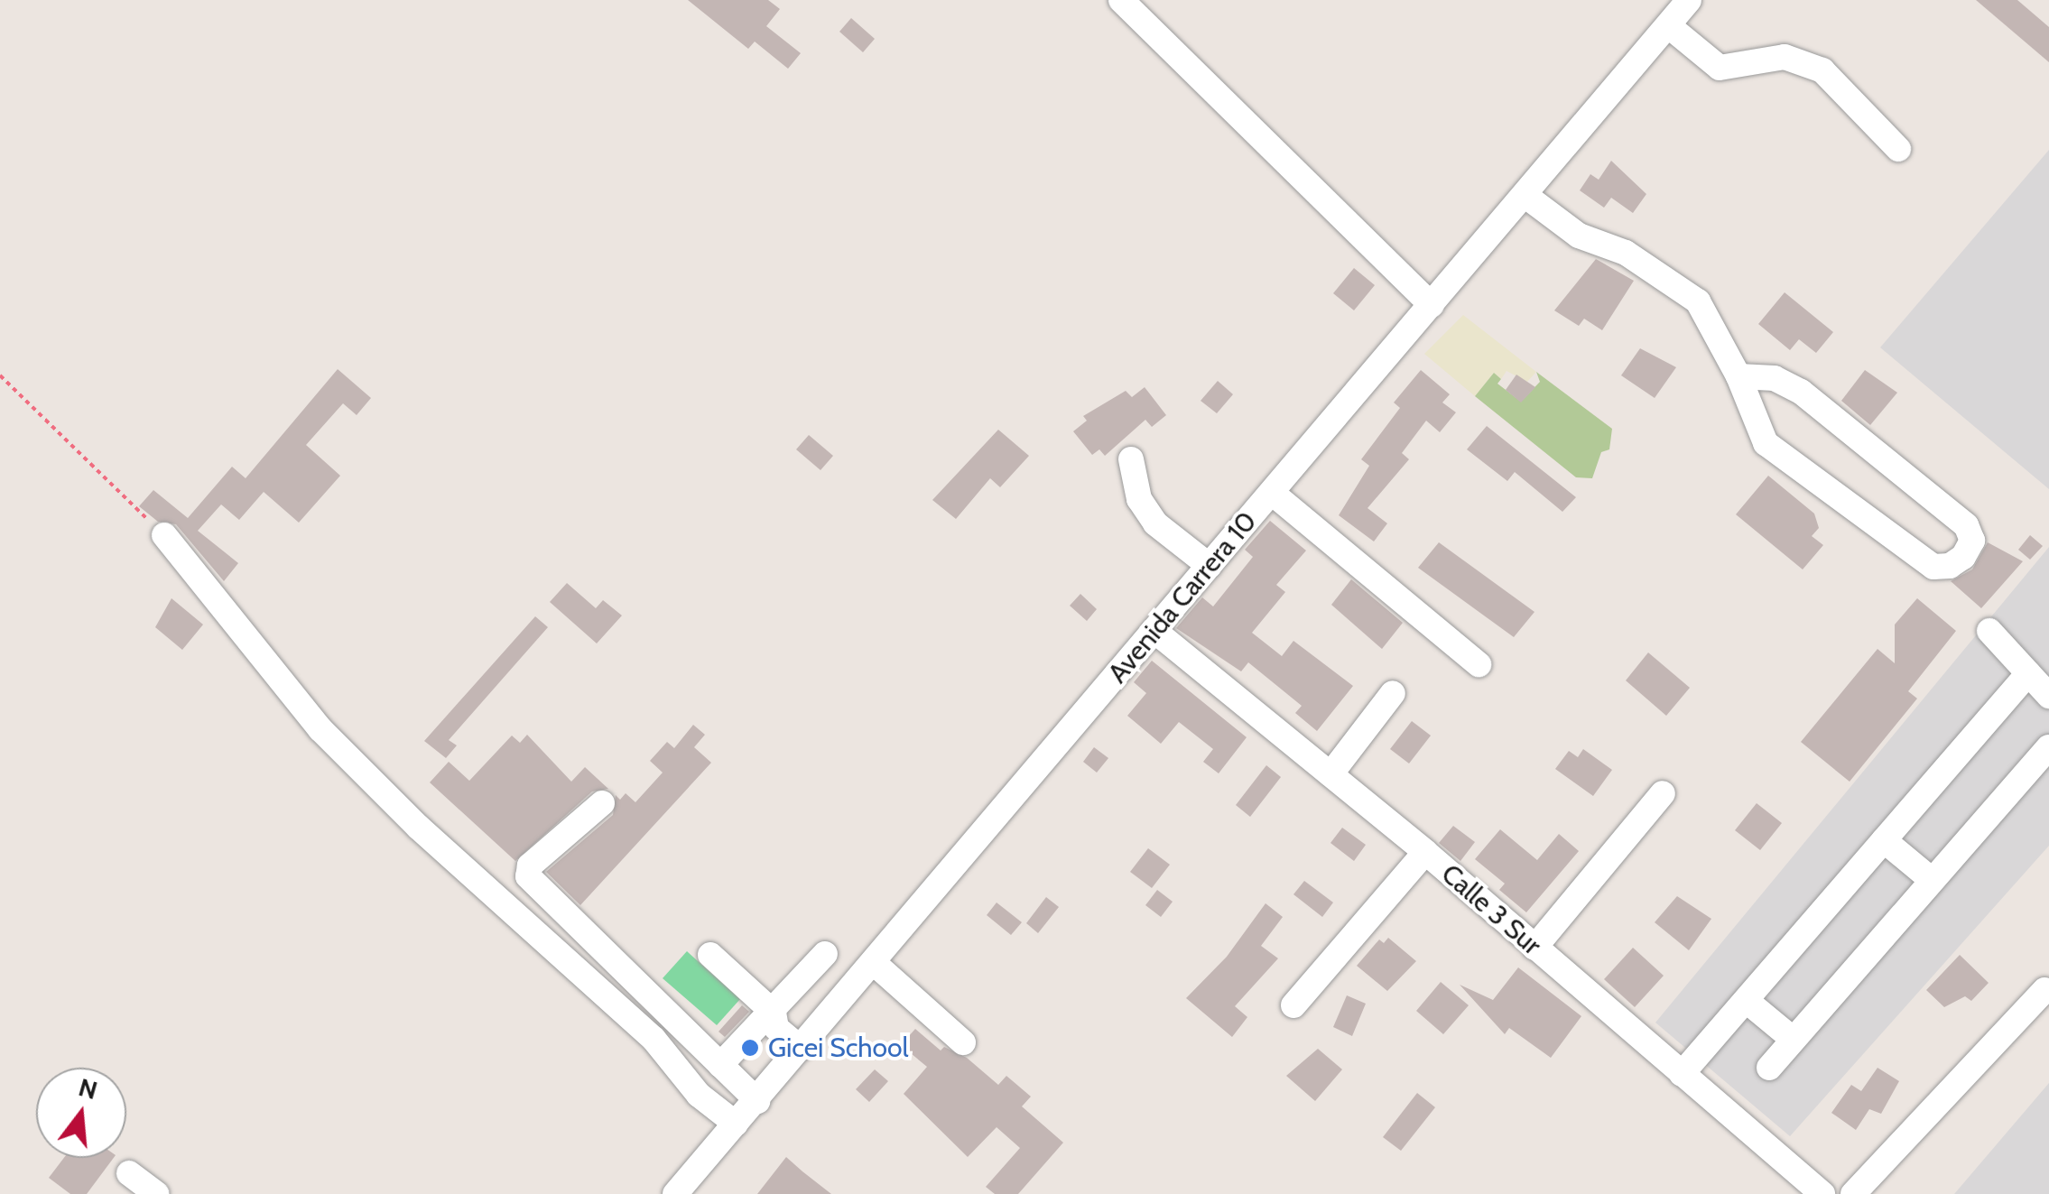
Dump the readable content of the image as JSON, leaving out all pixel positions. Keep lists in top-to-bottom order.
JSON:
{
  "streets": {
    "street": ["Avenida Carrera 10", "Calle 3 Sur"]
  },
  "crossings": [
    ["Avenida Carrera 10", "Calle 3 Sur"]
  ],
  "places": ["Gicei School"],
  "north": "top"
}
